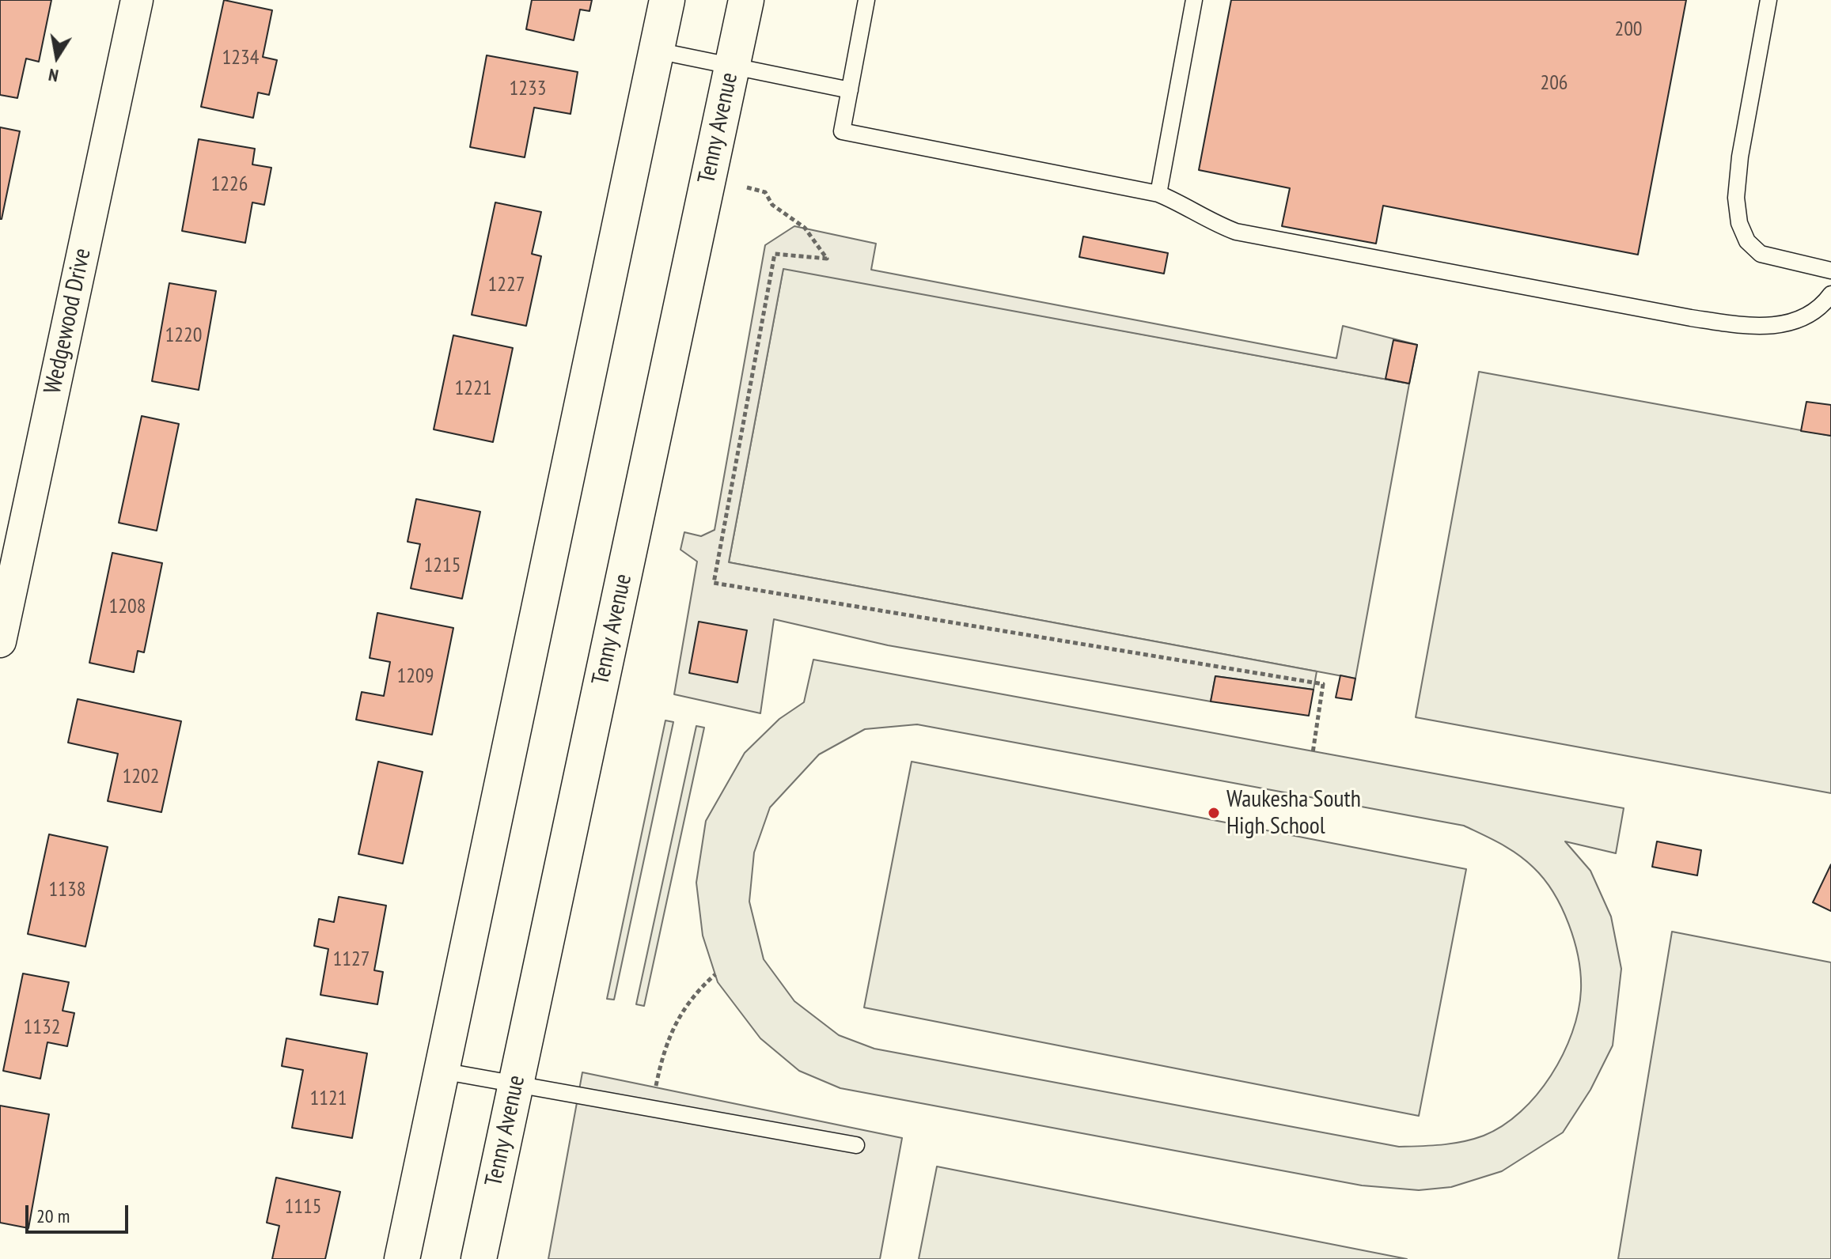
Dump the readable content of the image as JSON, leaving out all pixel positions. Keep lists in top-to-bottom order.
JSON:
{
  "streets": {
    "street": ["Tenny Avenue", "Wedgewood Drive"]
  },
  "places": ["Waukesha South High School"],
  "house_numbers": [
    "200",
    "1234",
    "206",
    "1233",
    "1226",
    "1227",
    "1220",
    "1221",
    "1215",
    "1208",
    "1209",
    "1202",
    "1138",
    "1127",
    "1132",
    "1121",
    "1115"
  ],
  "scale_bar": "20 m",
  "north": "bottom"
}
